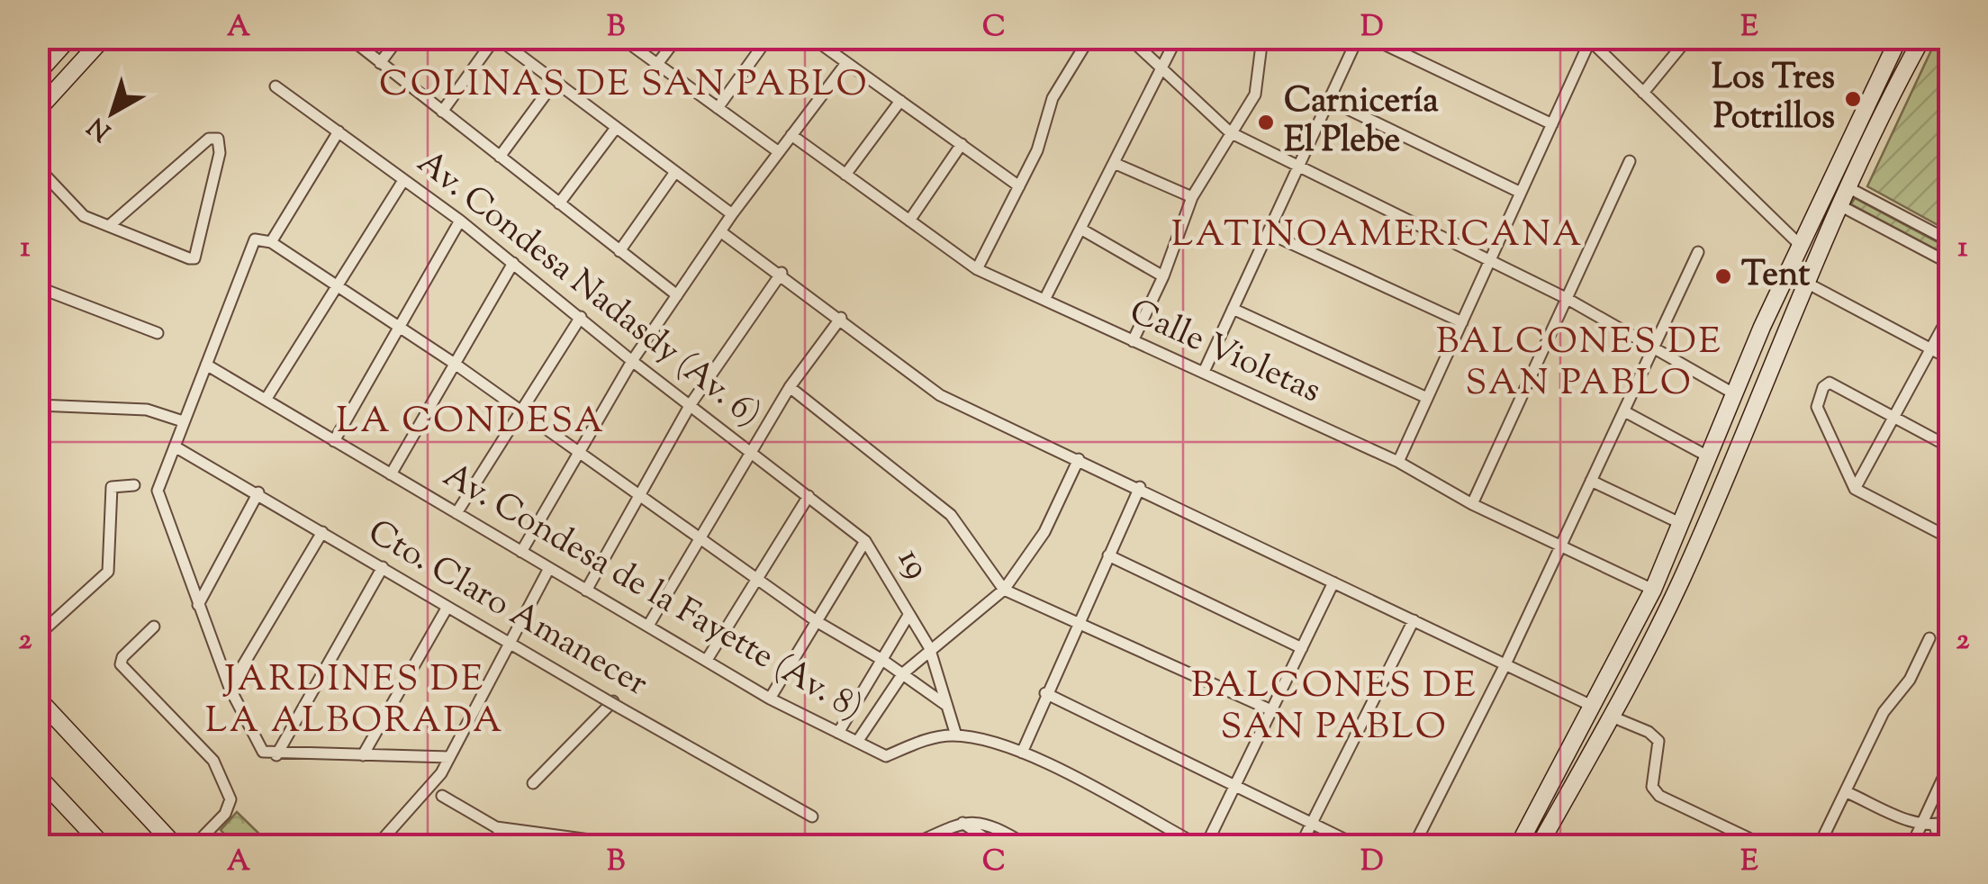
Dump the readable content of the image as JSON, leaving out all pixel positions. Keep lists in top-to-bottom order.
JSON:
{
  "streets": {
    "street": [
      "Av. Condesa Nadasdy (Av. 6)",
      "Calle Violetas",
      "19",
      "Av. Condesa de la Fayette (Av. 8)",
      "Cto. Claro Amanecer"
    ]
  },
  "crossings": [
    ["Av. Condesa Nadasdy (Av. 6)", "19"]
  ],
  "districts": [
    "COLINAS DE SAN PABLO",
    "LATINOAMERICANA",
    "BALCONES DE SAN PABLO",
    "LA CONDESA",
    "JARDINES DE LA ALBORADA",
    "BALCONES DE SAN PABLO"
  ],
  "places": ["Los Tres Potrillos", "Carnicería El Plebe", "Tent"],
  "north": "bottom left",
  "grid": {
    "columns": [
      "A",
      "B",
      "C",
      "D",
      "E"
    ],
    "rows": ["1", "2"]
  }
}
